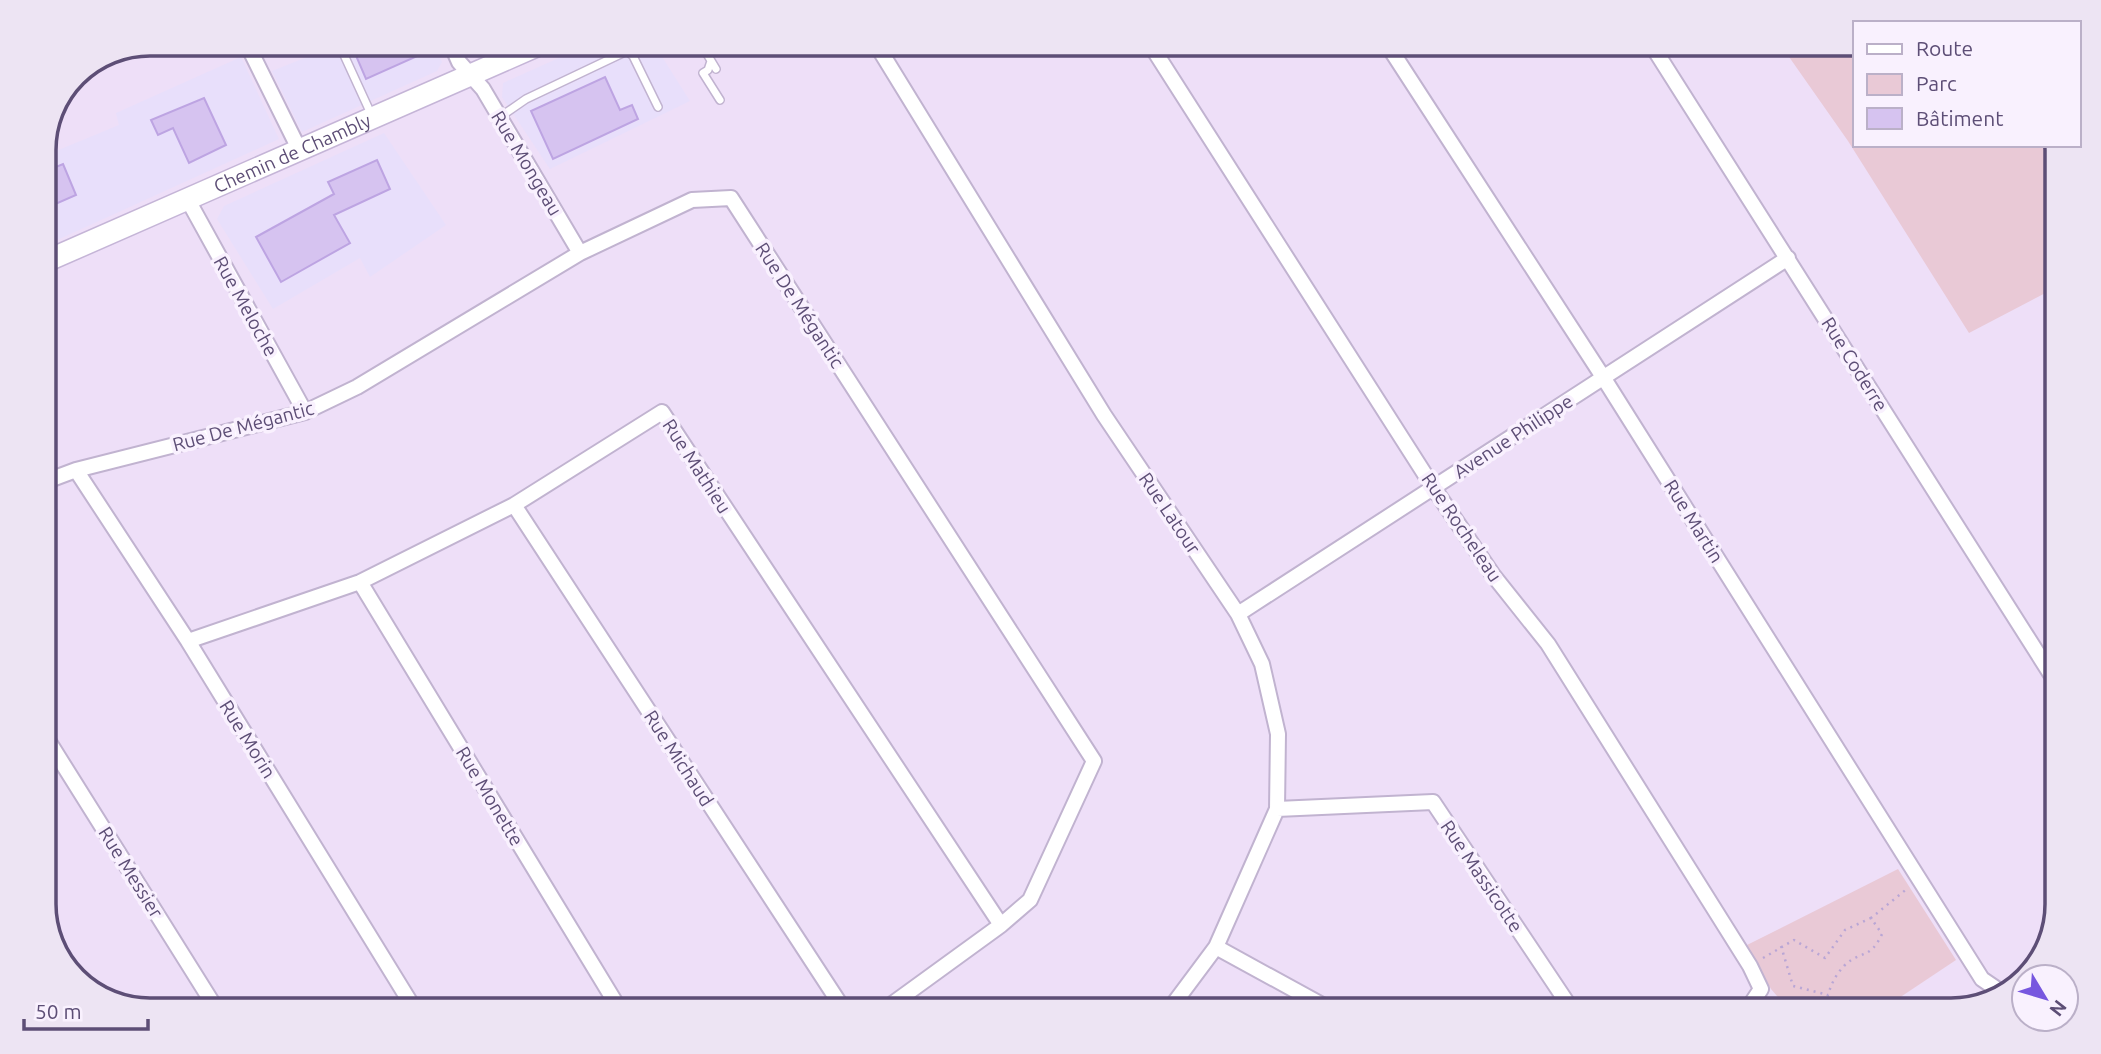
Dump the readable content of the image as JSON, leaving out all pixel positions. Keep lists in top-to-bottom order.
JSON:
{
  "streets": {
    "street": [
      "Chemin de Chambly",
      "Rue Mongeau",
      "Rue De Mégantic",
      "Rue Meloche",
      "Rue Coderre",
      "Avenue Philippe",
      "Rue Mathieu",
      "Rue Latour",
      "Rue Martin",
      "Rue Rocheleau",
      "Rue Morin",
      "Rue Michaud",
      "Rue Monette",
      "Rue Messier",
      "Rue Massicotte"
    ]
  },
  "crossings": [
    ["Chemin de Chambly", "Rue Mongeau"],
    ["Chemin de Chambly", "Rue Meloche"],
    ["Rue Mongeau", "Rue De Mégantic"],
    ["Rue De Mégantic", "Rue Meloche"],
    ["Rue De Mégantic", "Rue Mathieu"],
    ["Rue De Mégantic", "Rue Morin"],
    ["Rue Coderre", "Avenue Philippe"],
    ["Avenue Philippe", "Rue Latour"],
    ["Avenue Philippe", "Rue Martin"],
    ["Avenue Philippe", "Rue Rocheleau"],
    ["Rue Mathieu", "Rue Morin"],
    ["Rue Mathieu", "Rue Michaud"],
    ["Rue Mathieu", "Rue Monette"],
    ["Rue Latour", "Rue Massicotte"]
  ],
  "legend": ["Route", "Parc", "Bâtiment"],
  "scale_bar": "50 m",
  "north": "bottom right"
}
